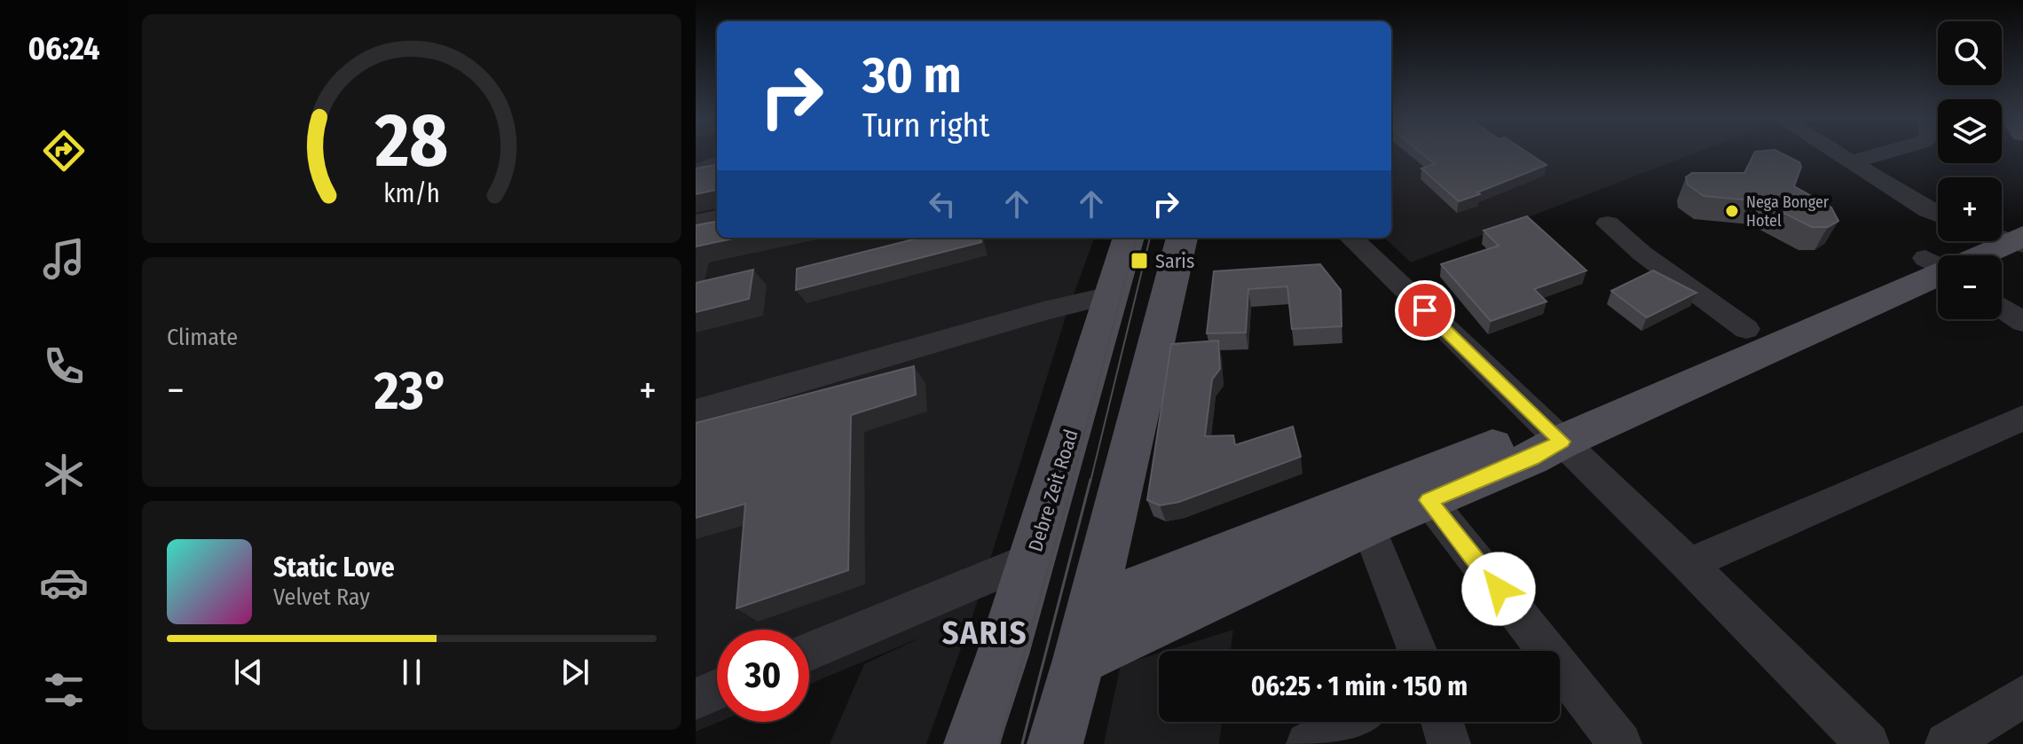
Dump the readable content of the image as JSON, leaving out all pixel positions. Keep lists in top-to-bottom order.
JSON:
{
  "streets": {
    "main road": ["Debre Zeit Road"]
  },
  "districts": ["SARIS"],
  "places": {
    "other": ["Nega Bonger Hotel"],
    "transit": ["Saris"]
  },
  "page": {
    "tabs": "06:24",
    "map_buttons": ["+", "−"],
    "turn": ["30 m", "Turn right"],
    "tile": "Climate",
    "heat": ["−", "23°", "+"],
    "song": ["Static Love", "Velvet Ray"],
    "limit": "30",
    "trip": "06:25 · 1 min · 150 m",
    "gauge": ["28", "km/h"]
  }
}
